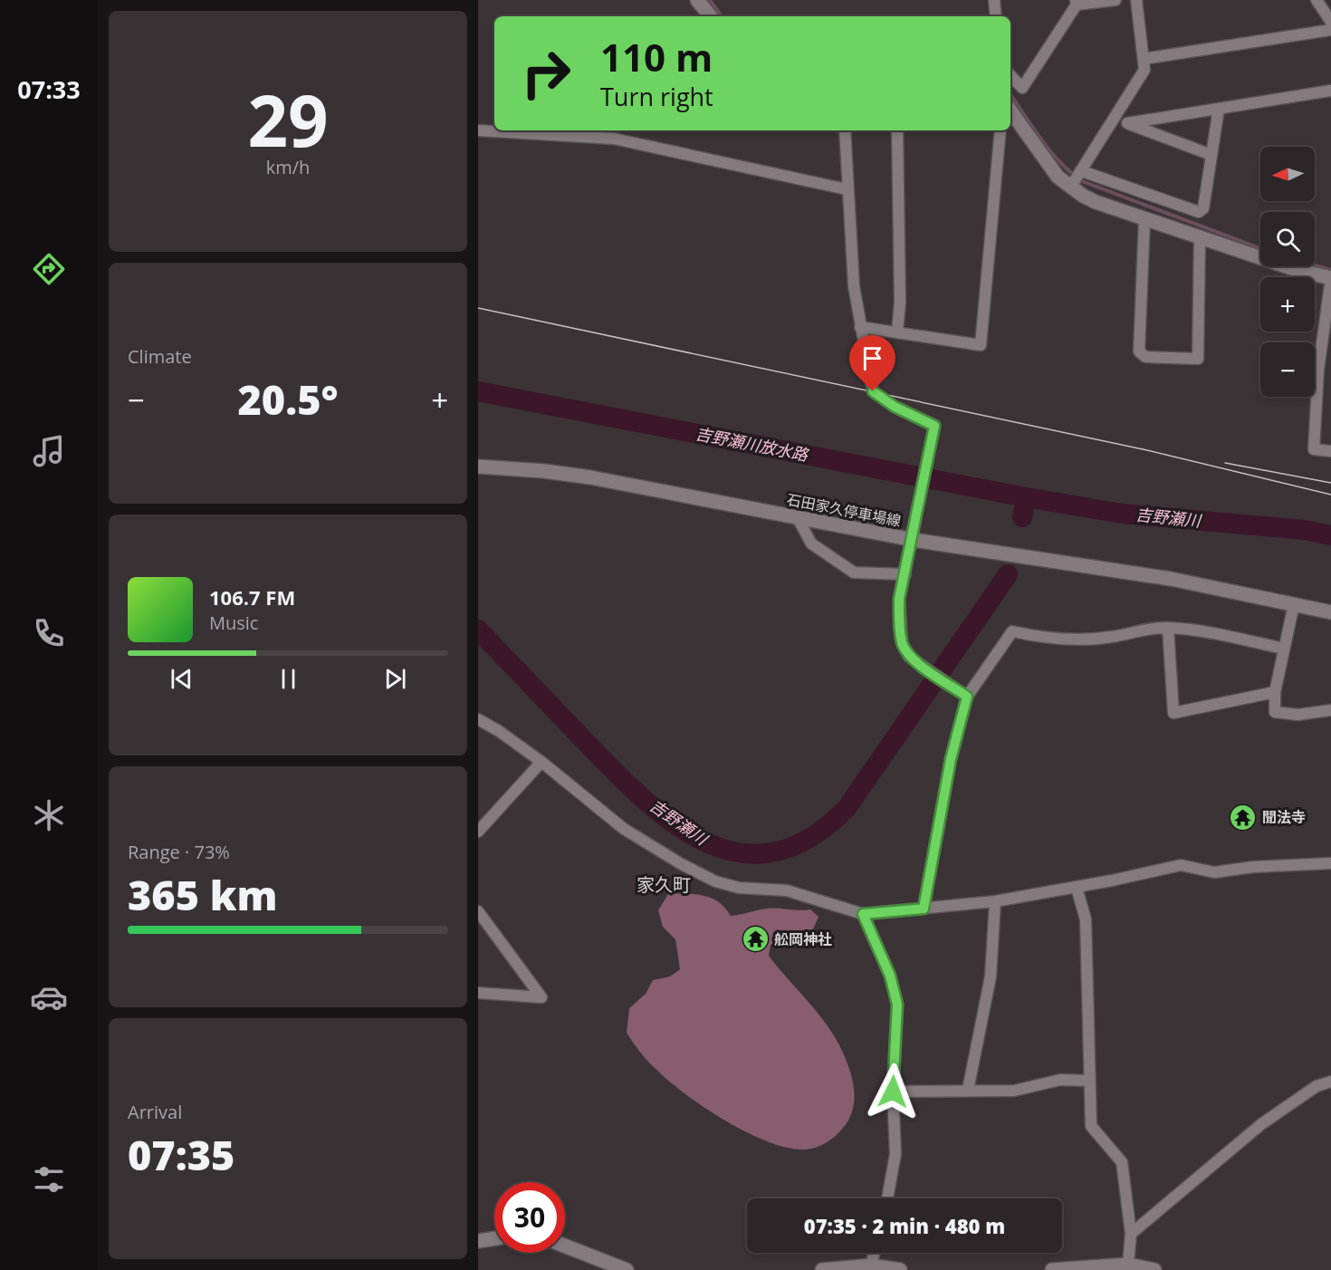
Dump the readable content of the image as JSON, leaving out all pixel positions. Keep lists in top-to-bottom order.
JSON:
{
  "streets": {
    "main road": ["石田家久停車場線"]
  },
  "districts": ["家久町"],
  "water": ["吉野瀬川放水路", "吉野瀬川"],
  "places": {
    "temple": ["聞法寺", "舩岡神社"]
  },
  "north": "left",
  "page": {
    "tabs": "07:33",
    "tile": [
      ["29", "km/h"],
      "Climate",
      ["Range · 73%", "365 km"],
      ["Arrival", "07:35"]
    ],
    "turn": ["110 m", "Turn right"],
    "map_buttons": ["+", "−"],
    "heat": ["−", "20.5°", "+"],
    "song": ["106.7 FM", "Music"],
    "limit": "30",
    "trip": "07:35 · 2 min · 480 m"
  }
}
